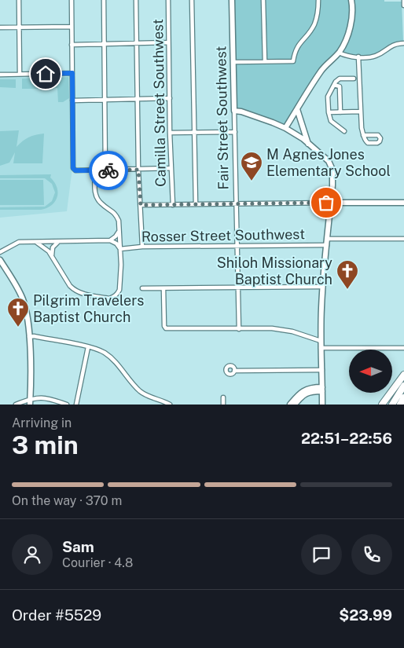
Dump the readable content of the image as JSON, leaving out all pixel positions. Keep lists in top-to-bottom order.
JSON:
{
  "streets": {
    "street": ["Camilla Street Southwest", "Fair Street Southwest", "Rosser Street Southwest"]
  },
  "crossings": [
    ["Fair Street Southwest", "Rosser Street Southwest"]
  ],
  "places": {
    "school or university": ["M Agnes Jones Elementary School"],
    "church": ["Shiloh Missionary Baptist Church", "Pilgrim Travelers Baptist Church"]
  },
  "north": "left",
  "page": {
    "heading": ["3 min", "Arriving in", "22:51–22:56"],
    "panel": [
      "Sam",
      "Courier · 4.8",
      "Order #5529",
      "$23.99"
    ],
    "bar": "On the way · 370 m"
  }
}
